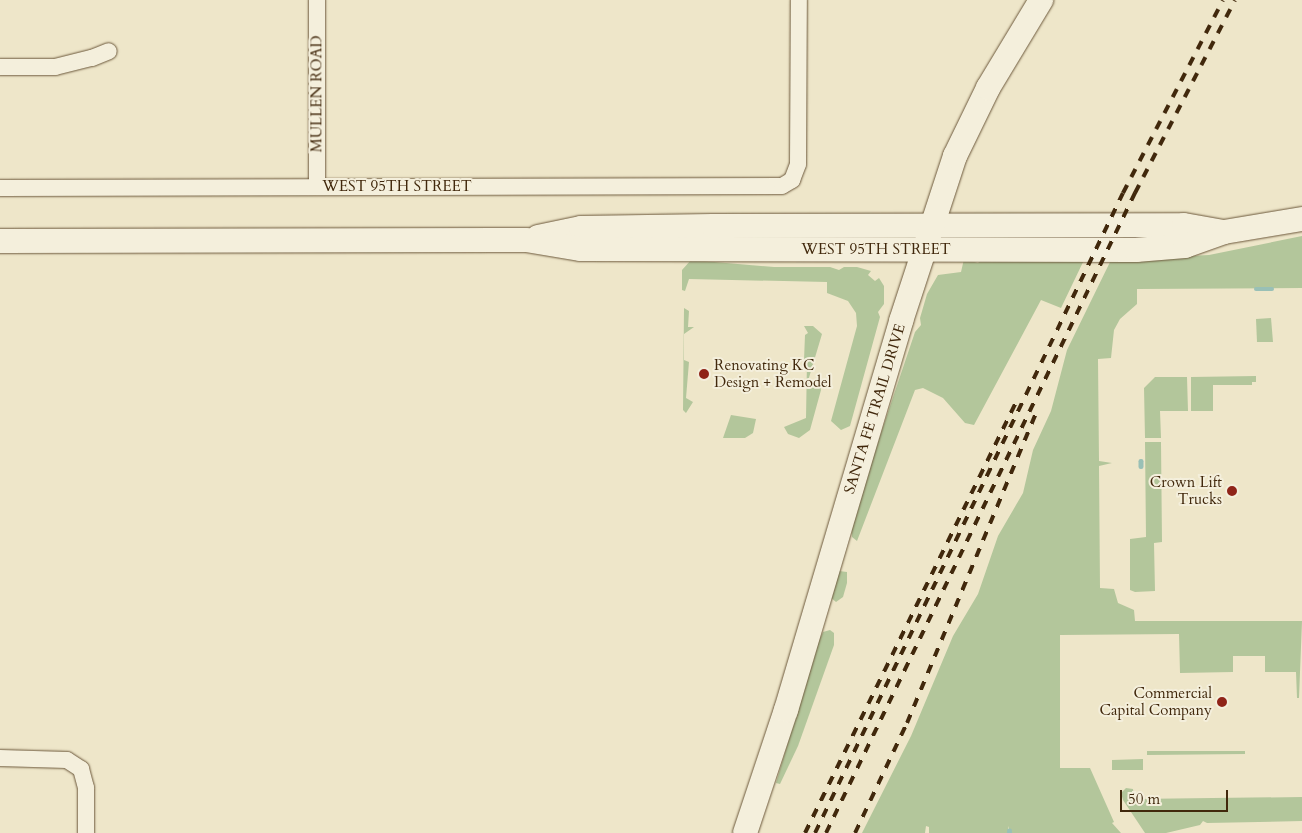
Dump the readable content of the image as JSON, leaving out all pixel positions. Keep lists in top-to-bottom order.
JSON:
{
  "streets": {
    "main road": ["WEST 95TH STREET", "SANTA FE TRAIL DRIVE"],
    "street": ["MULLEN ROAD"]
  },
  "crossings": [
    ["MULLEN ROAD", "WEST 95TH STREET"],
    ["WEST 95TH STREET", "SANTA FE TRAIL DRIVE"]
  ],
  "places": ["Renovating KC Design + Remodel", "Crown Lift Trucks", "Commercial Capital Company"],
  "scale_bar": "50 m"
}
